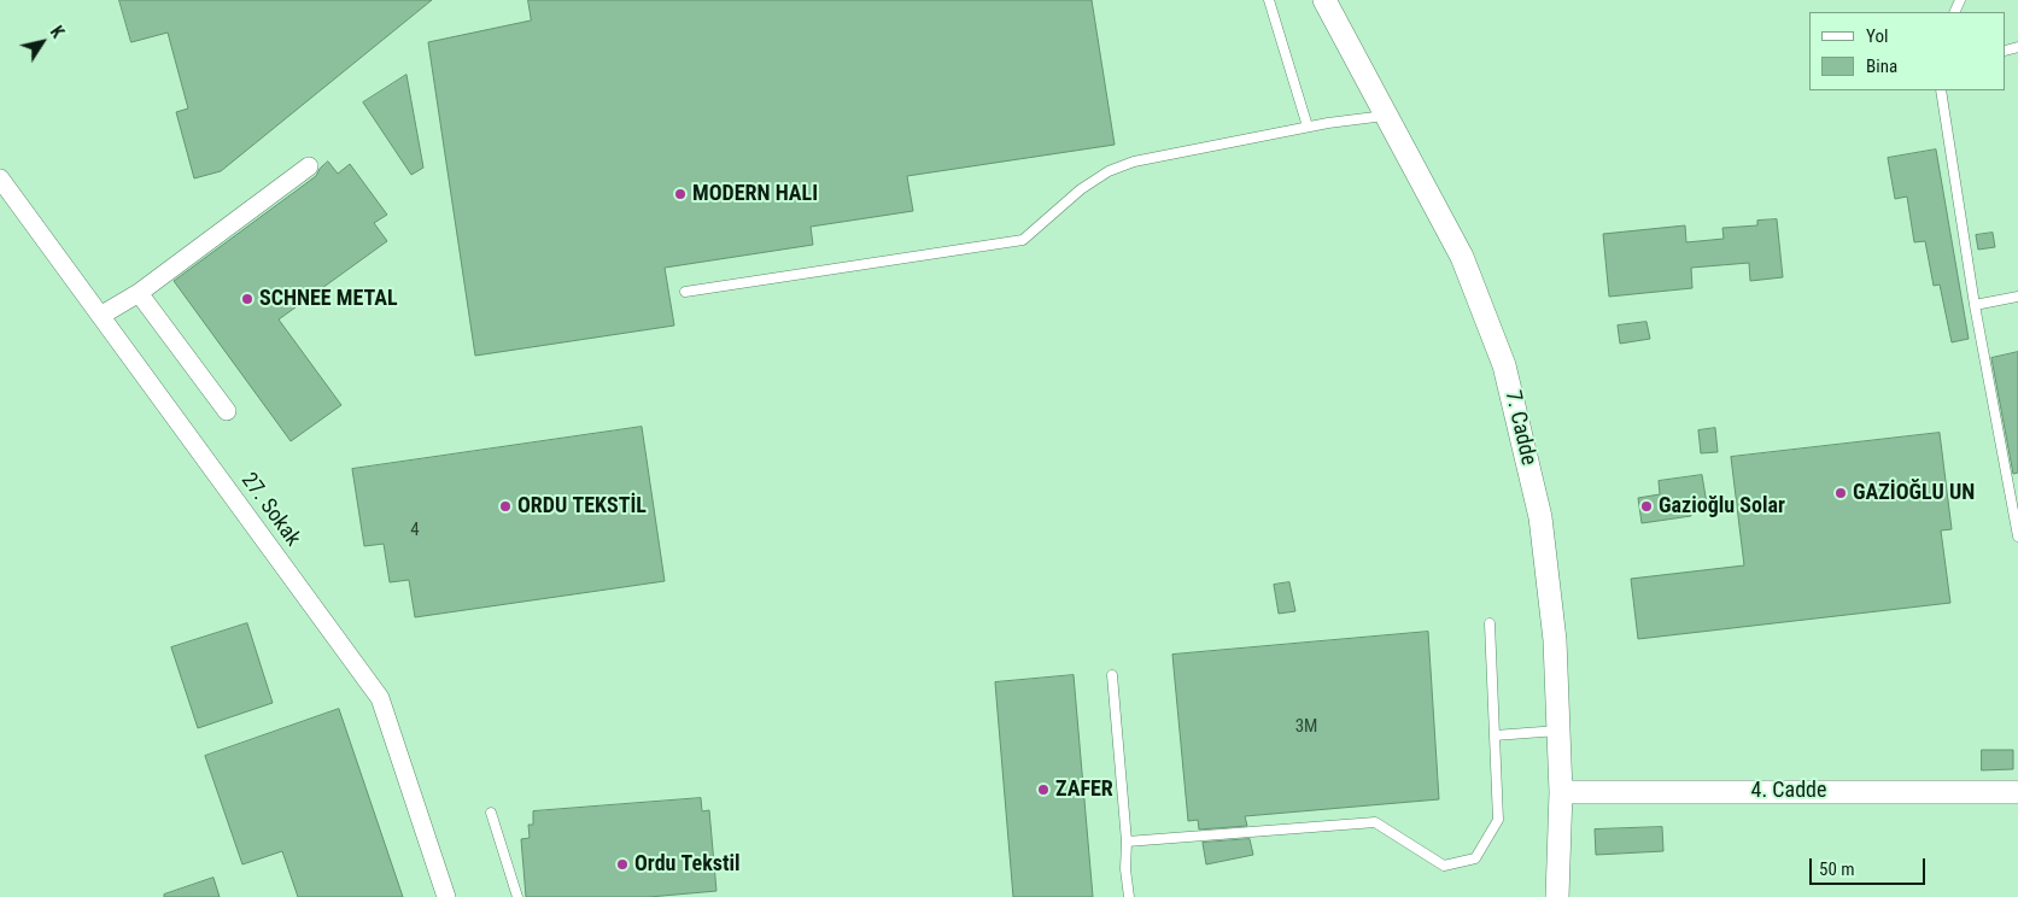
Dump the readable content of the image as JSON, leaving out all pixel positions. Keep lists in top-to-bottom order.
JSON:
{
  "streets": {
    "street": ["7. Cadde", "27. Sokak", "4. Cadde"]
  },
  "crossings": [
    ["7. Cadde", "4. Cadde"]
  ],
  "places": [
    "MODERN HALI",
    "SCHNEE METAL",
    "GAZİOĞLU UN",
    "ORDU TEKSTİL",
    "Gazioğlu Solar",
    "ZAFER",
    "Ordu Tekstil"
  ],
  "house_numbers": ["4", "3M"],
  "legend": ["Yol", "Bina"],
  "scale_bar": "50 m",
  "north": "top right"
}
